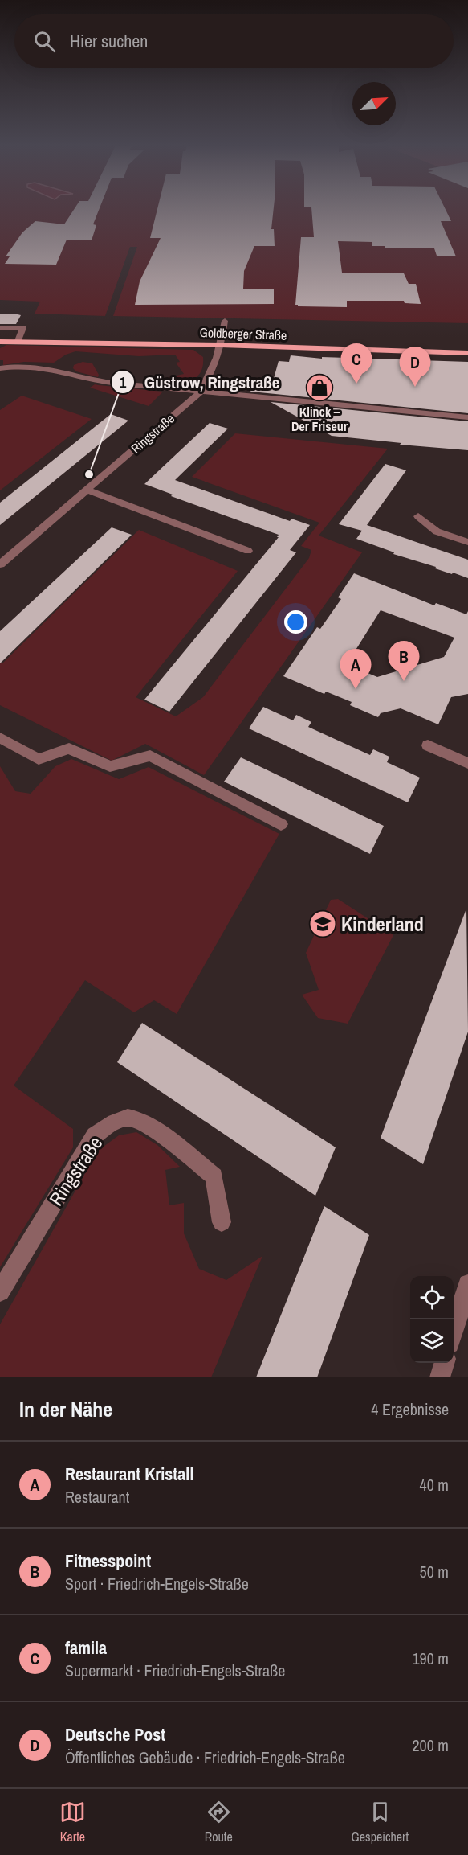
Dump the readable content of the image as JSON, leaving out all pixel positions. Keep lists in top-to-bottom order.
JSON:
{
  "streets": {
    "main road": ["Goldberger Straße"],
    "street": ["Ringstraße"]
  },
  "crossings": [
    ["Goldberger Straße", "Ringstraße"]
  ],
  "places": {
    "shop": ["Klinck – Der Friseur"],
    "other": ["Güstrow, Ringstraße"],
    "school or university": ["Kinderland"]
  },
  "north": "top right",
  "page": {
    "search": "Hier suchen",
    "pins": [
      "C",
      "D",
      "B",
      "A"
    ],
    "heading": ["In der Nähe", "4 Ergebnisse"],
    "list": [
      {
        "mark": "A",
        "name": "Restaurant Kristall",
        "note": "Restaurant",
        "value": "40 m"
      },
      {
        "mark": "B",
        "name": "Fitnesspoint",
        "note": "Sport · Friedrich-Engels-Straße",
        "value": "50 m"
      },
      {
        "mark": "C",
        "name": "famila",
        "note": "Supermarkt · Friedrich-Engels-Straße",
        "value": "190 m"
      },
      {
        "mark": "D",
        "name": "Deutsche Post",
        "note": "Öffentliches Gebäude · Friedrich-Engels-Straße",
        "value": "200 m"
      }
    ],
    "nav": ["Karte", "Route", "Gespeichert"]
  }
}
